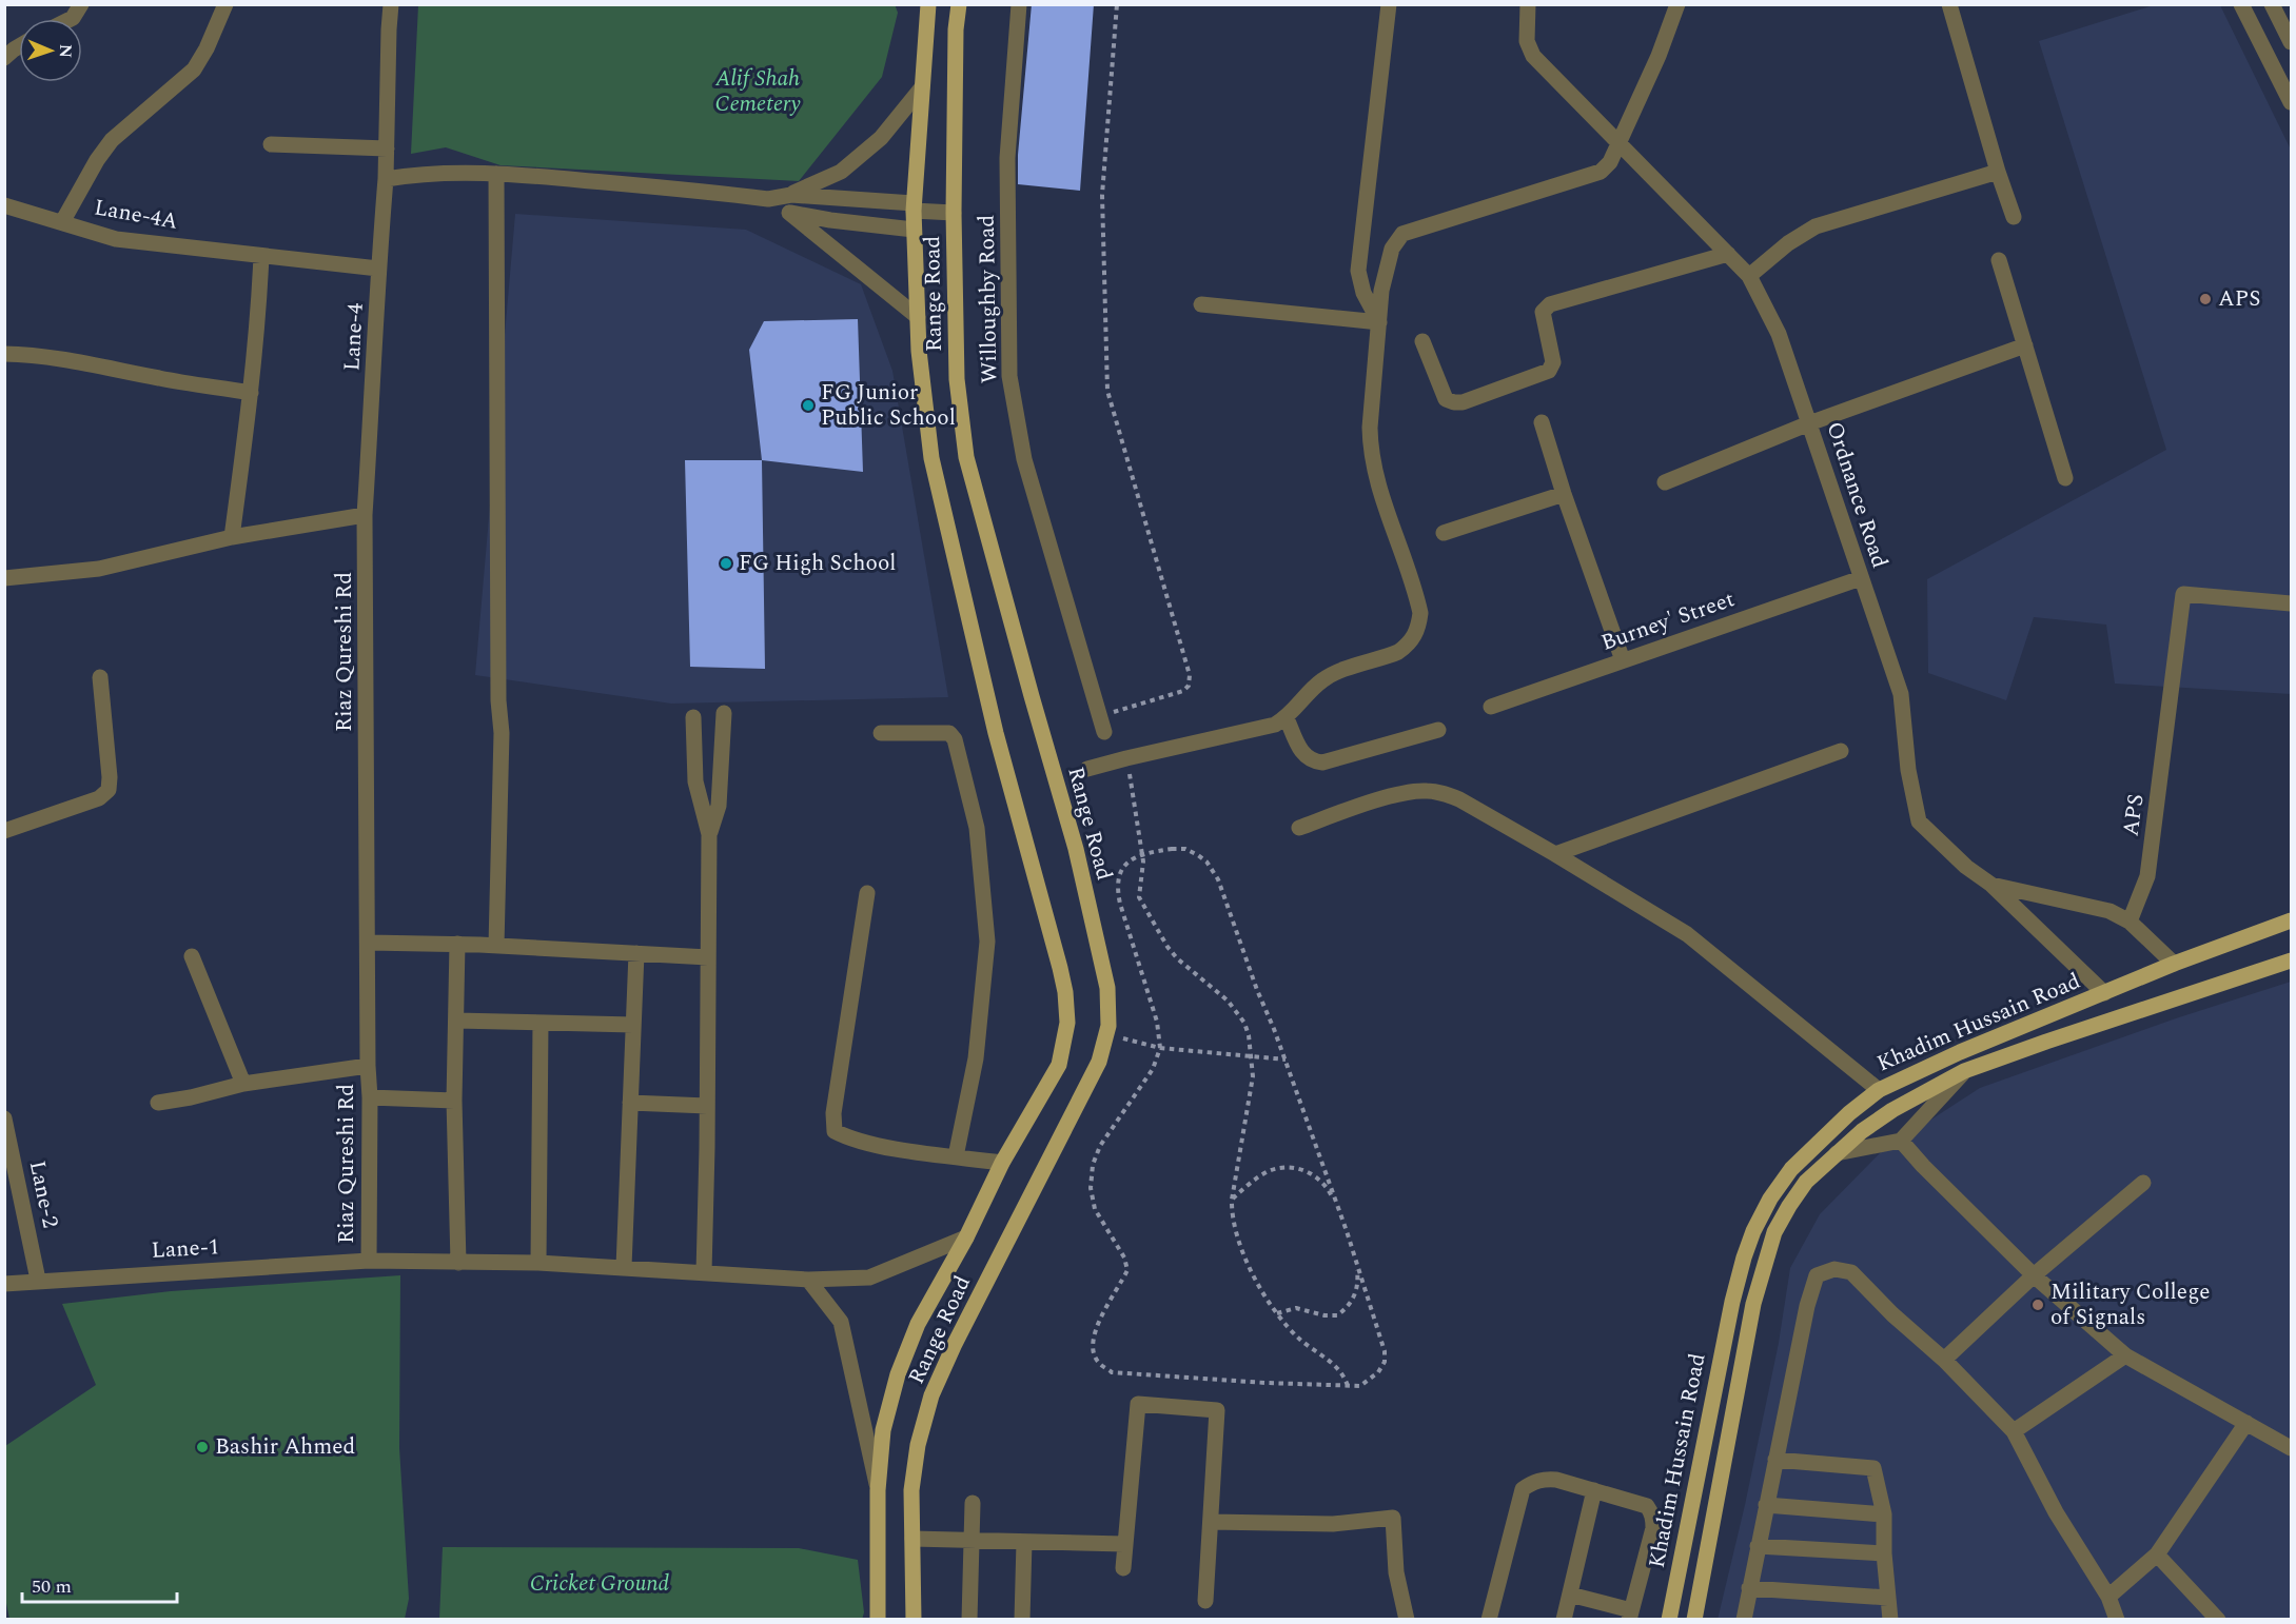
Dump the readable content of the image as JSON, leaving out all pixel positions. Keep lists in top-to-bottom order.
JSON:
{
  "streets": {
    "main road": ["Range Road", "Khadim Hussain Road"],
    "street": [
      "Lane-4A",
      "Willoughby Road",
      "Lane-4",
      "Ordnance Road",
      "Burney' Street",
      "Riaz Qureshi Rd",
      "APS",
      "Lane-2",
      "Lane-1"
    ]
  },
  "crossings": [
    ["Lane-4A", "Lane-4"],
    ["Lane-4", "Riaz Qureshi Rd"],
    ["Ordnance Road", "Burney' Street"],
    ["Ordnance Road", "APS"],
    ["Ordnance Road", "Khadim Hussain Road"],
    ["Riaz Qureshi Rd", "Lane-1"],
    ["Lane-2", "Lane-1"]
  ],
  "parks": ["Alif Shah Cemetery", "Cricket Ground"],
  "places": [
    "APS",
    "FG Junior Public School",
    "FG High School",
    "Military College of Signals",
    "Bashir Ahmed"
  ],
  "scale_bar": "50 m",
  "north": "right"
}
